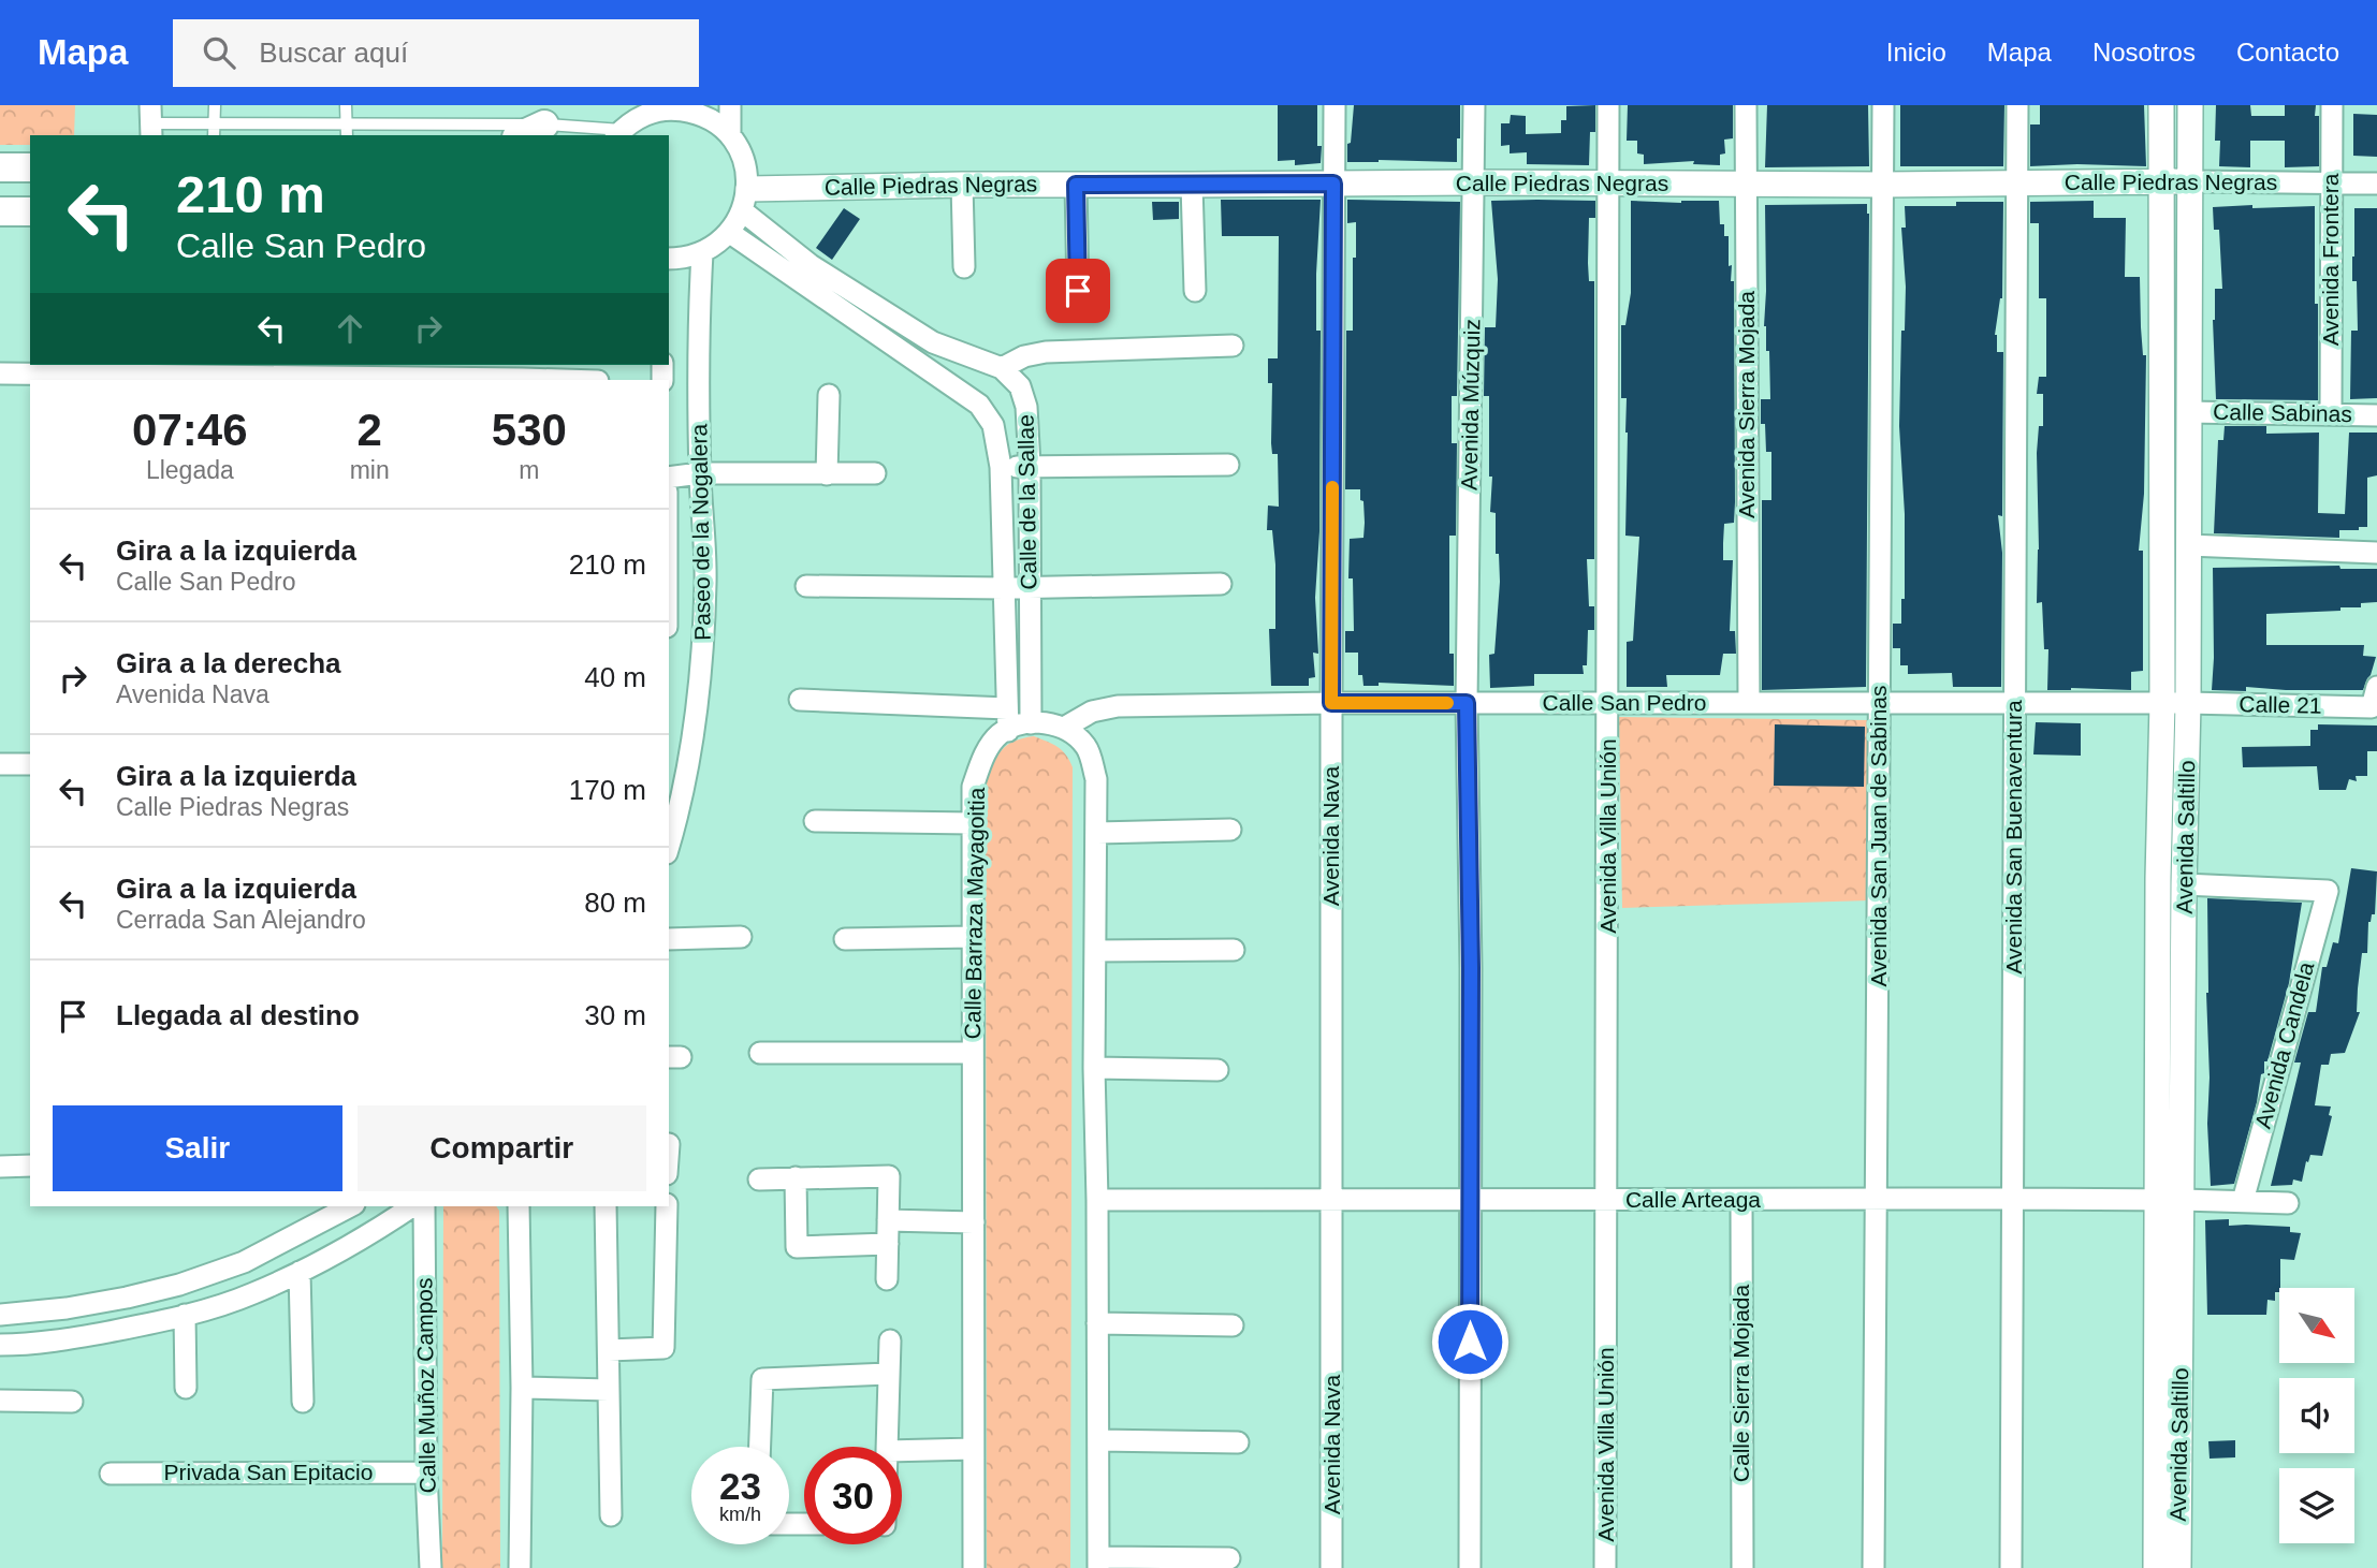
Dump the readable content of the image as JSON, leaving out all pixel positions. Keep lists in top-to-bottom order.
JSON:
{
  "streets": {
    "street": [
      "Calle Piedras Negras",
      "Avenida Frontera",
      "Avenida Múzquiz",
      "Avenida Sierra Mojada",
      "Calle Sabinas",
      "Calle de la Sallae",
      "Paseo de la Nogalera",
      "Calle San Pedro",
      "Calle 21",
      "Avenida Nava",
      "Avenida Villa Unión",
      "Avenida San Juan de Sabinas",
      "Avenida San Buenaventura",
      "Avenida Saltillo",
      "Calle Barraza Mayagoitia",
      "Avenida Candela",
      "Calle Arteaga",
      "Calle Sierra Mojada",
      "Calle Muñoz Campos",
      "Privada San Epitacio"
    ]
  },
  "crossings": [
    ["Calle Piedras Negras", "Avenida Frontera"],
    ["Calle Piedras Negras", "Avenida Múzquiz"],
    ["Calle Piedras Negras", "Avenida Sierra Mojada"],
    ["Calle Piedras Negras", "Avenida Nava"],
    ["Calle Piedras Negras", "Avenida Villa Unión"],
    ["Calle Piedras Negras", "Avenida San Juan de Sabinas"],
    ["Calle Piedras Negras", "Avenida San Buenaventura"],
    ["Calle Piedras Negras", "Avenida Saltillo"],
    ["Avenida Frontera", "Calle Sabinas"],
    ["Avenida Múzquiz", "Calle San Pedro"],
    ["Avenida Múzquiz", "Calle Arteaga"],
    ["Avenida Sierra Mojada", "Calle San Pedro"],
    ["Calle Sabinas", "Avenida Saltillo"],
    ["Calle de la Sallae", "Calle Barraza Mayagoitia"],
    ["Calle San Pedro", "Calle 21"],
    ["Calle San Pedro", "Avenida Nava"],
    ["Calle San Pedro", "Avenida Villa Unión"],
    ["Calle San Pedro", "Avenida San Juan de Sabinas"],
    ["Calle San Pedro", "Avenida San Buenaventura"],
    ["Calle San Pedro", "Avenida Saltillo"],
    ["Calle San Pedro", "Calle Barraza Mayagoitia"],
    ["Calle 21", "Avenida Saltillo"],
    ["Avenida Nava", "Calle Arteaga"],
    ["Avenida Villa Unión", "Calle Arteaga"],
    ["Avenida San Juan de Sabinas", "Calle Arteaga"],
    ["Avenida San Buenaventura", "Calle Arteaga"],
    ["Avenida Saltillo", "Avenida Candela"],
    ["Avenida Saltillo", "Calle Arteaga"],
    ["Avenida Candela", "Calle Arteaga"],
    ["Calle Arteaga", "Calle Sierra Mojada"],
    ["Calle Muñoz Campos", "Privada San Epitacio"]
  ],
  "north": "bottom right",
  "page": {
    "header": "Mapa",
    "search": "Buscar aquí",
    "nav": [
      "Inicio",
      "Mapa",
      "Nosotros",
      "Contacto"
    ],
    "turn": ["210 m", "Calle San Pedro"],
    "eta": [
      "07:46",
      "Llegada",
      "2",
      "min",
      "530",
      "m"
    ],
    "list": [
      {
        "name": "Gira a la izquierda",
        "note": "Calle San Pedro",
        "value": "210 m"
      },
      {
        "name": "Gira a la derecha",
        "note": "Avenida Nava",
        "value": "40 m"
      },
      {
        "name": "Gira a la izquierda",
        "note": "Calle Piedras Negras",
        "value": "170 m"
      },
      {
        "name": "Gira a la izquierda",
        "note": "Cerrada San Alejandro",
        "value": "80 m"
      },
      {
        "name": "Llegada al destino",
        "value": "30 m"
      }
    ],
    "buttons": ["Salir", "Compartir"],
    "speed": "23 km/h",
    "limit": "30"
  }
}
